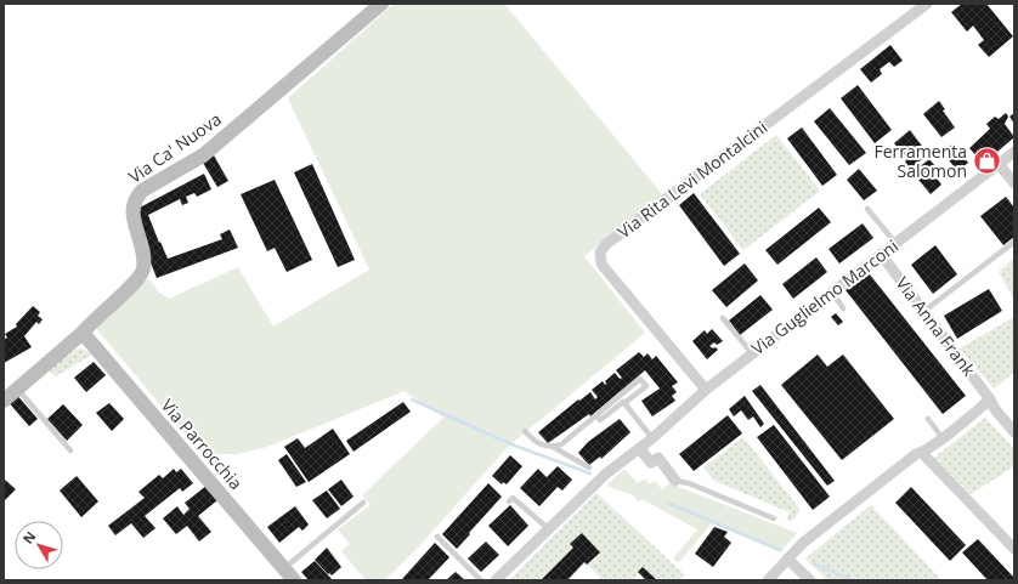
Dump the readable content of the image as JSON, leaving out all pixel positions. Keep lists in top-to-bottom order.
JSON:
{
  "streets": {
    "street": [
      "Via Ca' Nuova",
      "Via Rita Levi Montalcini",
      "Via Guglielmo Marconi",
      "Via Anna Frank",
      "Via Parrocchia"
    ]
  },
  "crossings": [
    ["Via Ca' Nuova", "Via Parrocchia"],
    ["Via Rita Levi Montalcini", "Via Guglielmo Marconi"],
    ["Via Guglielmo Marconi", "Via Anna Frank"]
  ],
  "places": {
    "shop": ["Ferramenta Salomon"]
  },
  "north": "top left"
}
